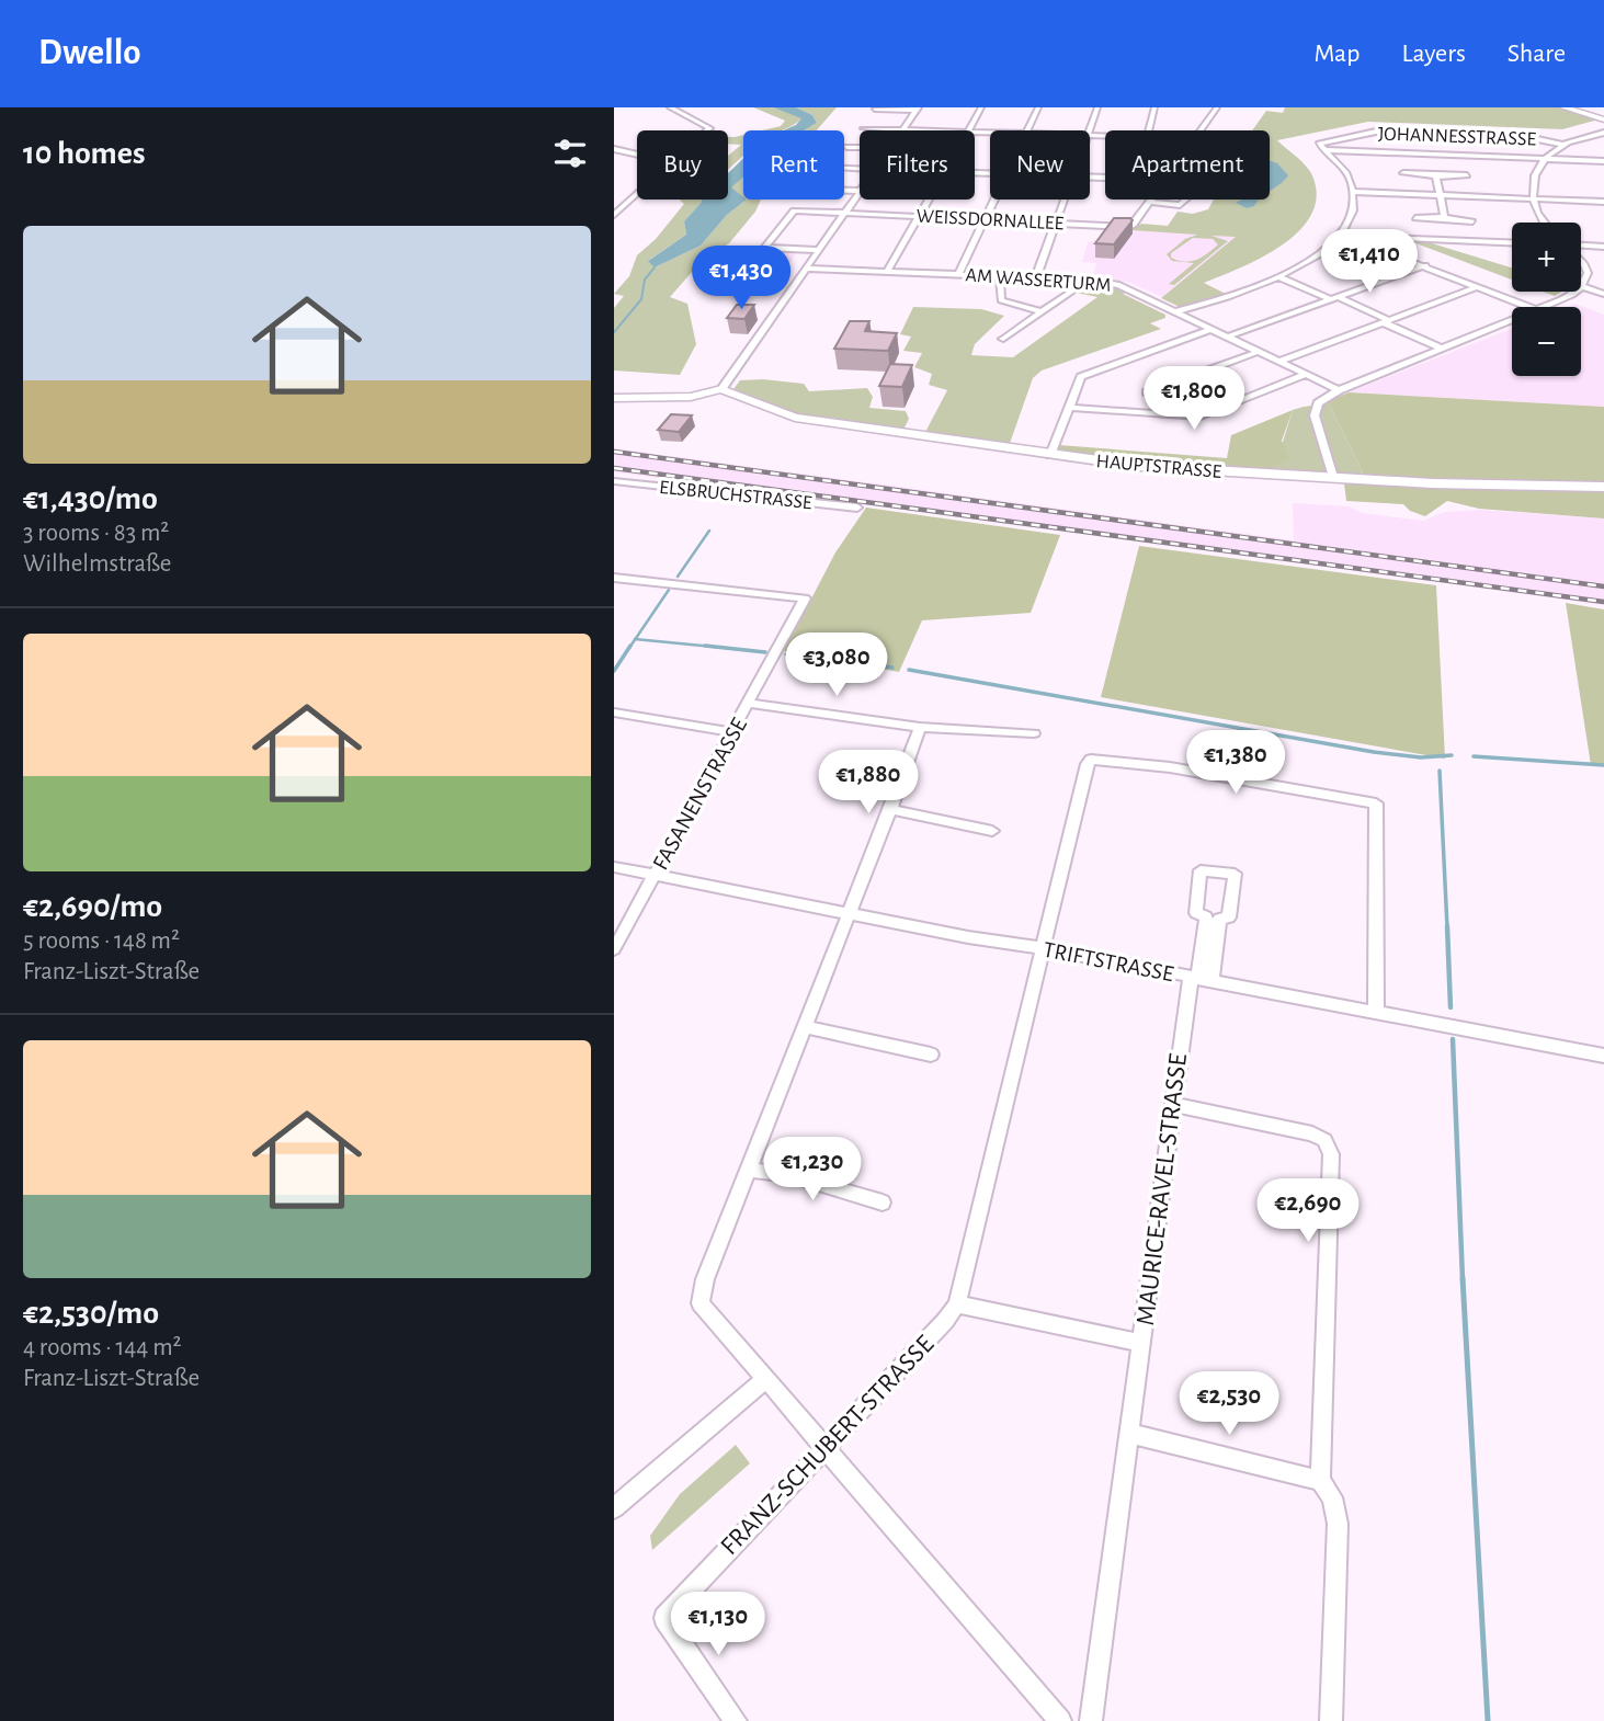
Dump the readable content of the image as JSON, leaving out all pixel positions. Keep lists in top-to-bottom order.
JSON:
{
  "streets": {
    "street": [
      "JOHANNESSTRASSE",
      "WEISSDORNALLEE",
      "AM WASSERTURM",
      "HAUPTSTRASSE",
      "ELSBRUCHSTRASSE",
      "FASANENSTRASSE",
      "TRIFTSTRASSE",
      "MAURICE-RAVEL-STRASSE",
      "FRANZ-SCHUBERT-STRASSE"
    ]
  },
  "crossings": [
    ["FASANENSTRASSE", "TRIFTSTRASSE"],
    ["TRIFTSTRASSE", "MAURICE-RAVEL-STRASSE"],
    ["TRIFTSTRASSE", "FRANZ-SCHUBERT-STRASSE"]
  ],
  "page": {
    "header": "Dwello",
    "nav": ["Map", "Layers", "Share"],
    "heading": "10 homes",
    "chip": [
      "Buy",
      "Rent",
      "Filters",
      "New",
      "Apartment"
    ],
    "list": [
      {
        "name": "€1,430/mo",
        "note": "3 rooms · 83 m² · Wilhelmstraße"
      },
      {
        "name": "€2,690/mo",
        "note": "5 rooms · 148 m² · Franz-Liszt-Straße"
      },
      {
        "name": "€2,530/mo",
        "note": "4 rooms · 144 m² · Franz-Liszt-Straße"
      }
    ],
    "map_buttons": ["+", "−"],
    "price": [
      "€1,410",
      "€1,430",
      "€1,800",
      "€3,080",
      "€1,380",
      "€1,880",
      "€1,230",
      "€2,690",
      "€2,530",
      "€1,130"
    ]
  }
}
